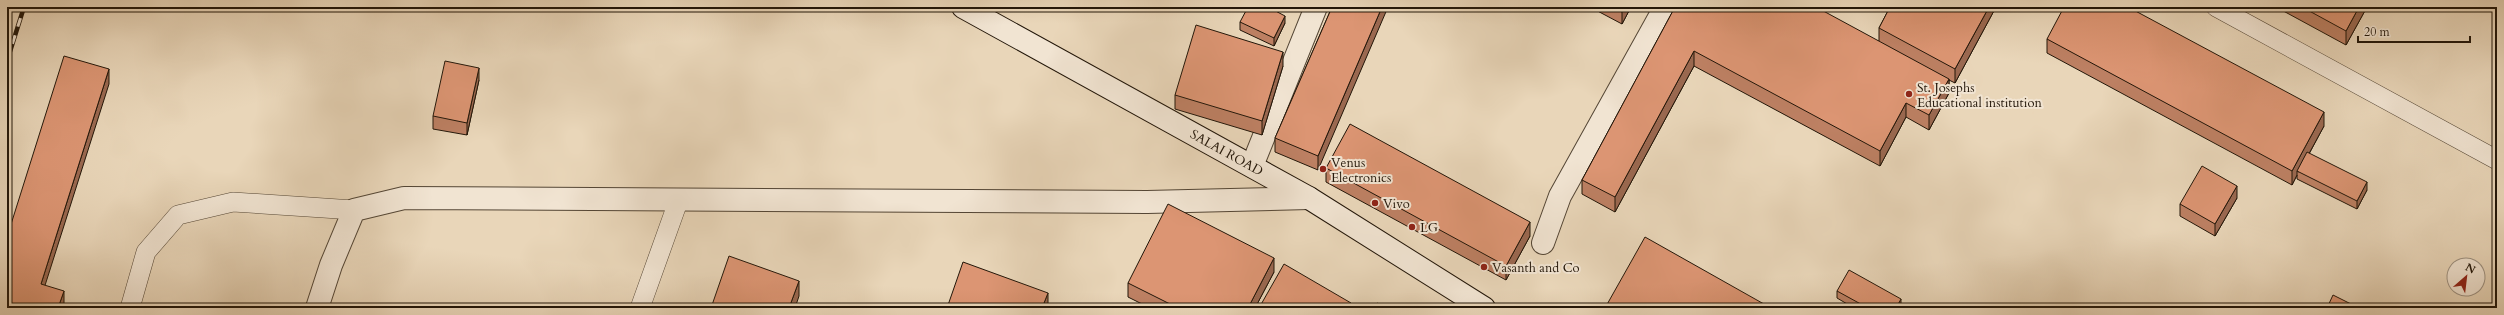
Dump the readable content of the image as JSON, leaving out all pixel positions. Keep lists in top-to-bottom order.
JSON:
{
  "streets": {
    "street": ["SALAI ROAD"]
  },
  "places": [
    "St. Josephs Educational institution",
    "Venus Electronics",
    "Vivo",
    "LG",
    "Vasanth and Co"
  ],
  "scale_bar": "20 m",
  "north": "top right"
}
